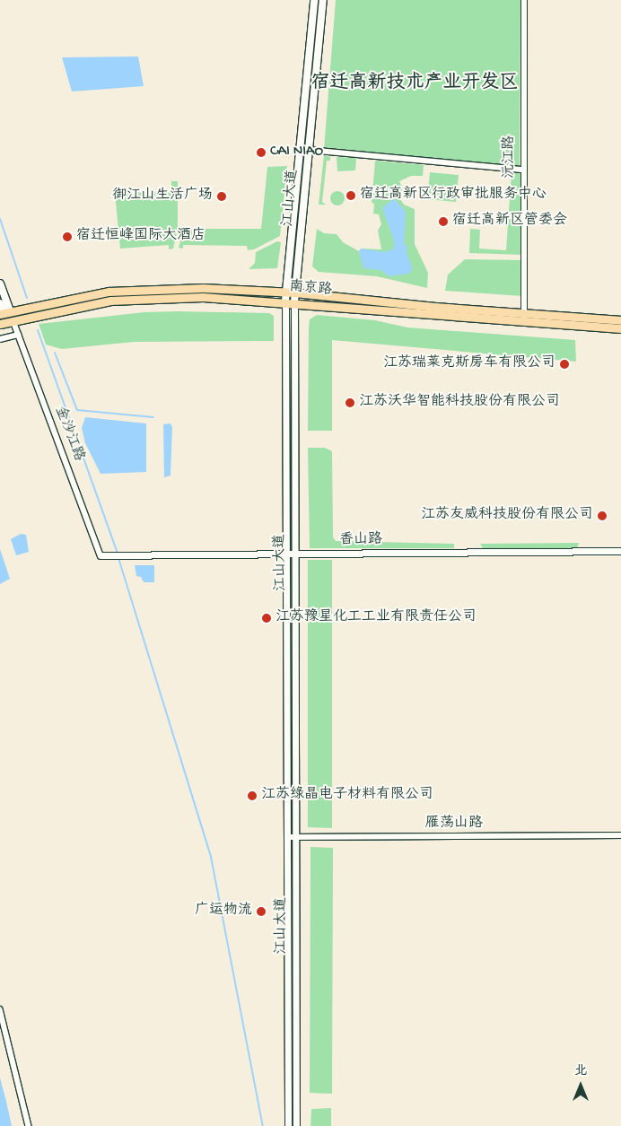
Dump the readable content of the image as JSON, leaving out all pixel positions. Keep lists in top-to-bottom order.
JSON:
{
  "streets": {
    "main road": ["江山大道", "南京路"],
    "street": [
      "沅江路",
      "金沙江路",
      "香山路",
      "雁荡山路"
    ]
  },
  "crossings": [
    ["沅江路", "南京路"],
    ["江山大道", "南京路"],
    ["江山大道", "香山路"],
    ["江山大道", "雁荡山路"],
    ["南京路", "金沙江路"],
    ["金沙江路", "香山路"]
  ],
  "districts": ["宿迁高新技术产业开发区"],
  "places": [
    "CAI NIAO",
    "宿迁高新区行政审批服务中心",
    "御江山生活广场",
    "宿迁高新区管委会",
    "宿迁恒峰国际大酒店",
    "江苏瑞莱克斯房车有限公司",
    "江苏沃华智能科技股份有限公司",
    "江苏友威科技股份有限公司",
    "江苏豫星化工工业有限责任公司",
    "江苏绿晶电子材料有限公司",
    "广运物流"
  ],
  "north": "top"
}
